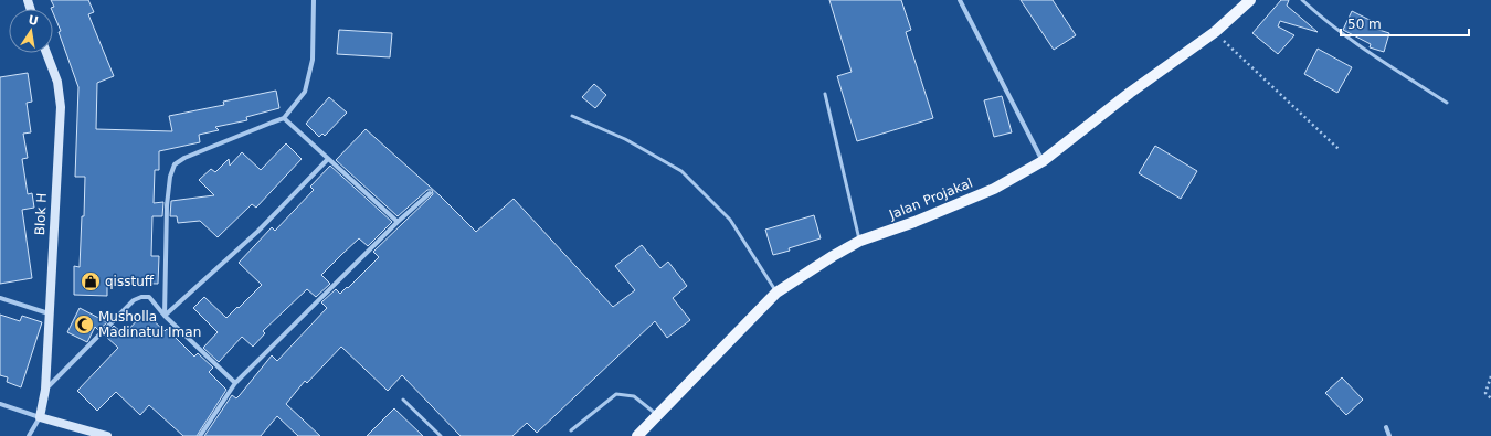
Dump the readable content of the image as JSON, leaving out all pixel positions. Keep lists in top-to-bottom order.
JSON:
{
  "streets": {
    "main road": ["Jalan Projakal"],
    "street": ["Blok H"]
  },
  "places": {
    "shop": ["qisstuff"],
    "mosque": ["Musholla Madinatul Iman"]
  },
  "scale_bar": "50 m",
  "north": "top"
}
